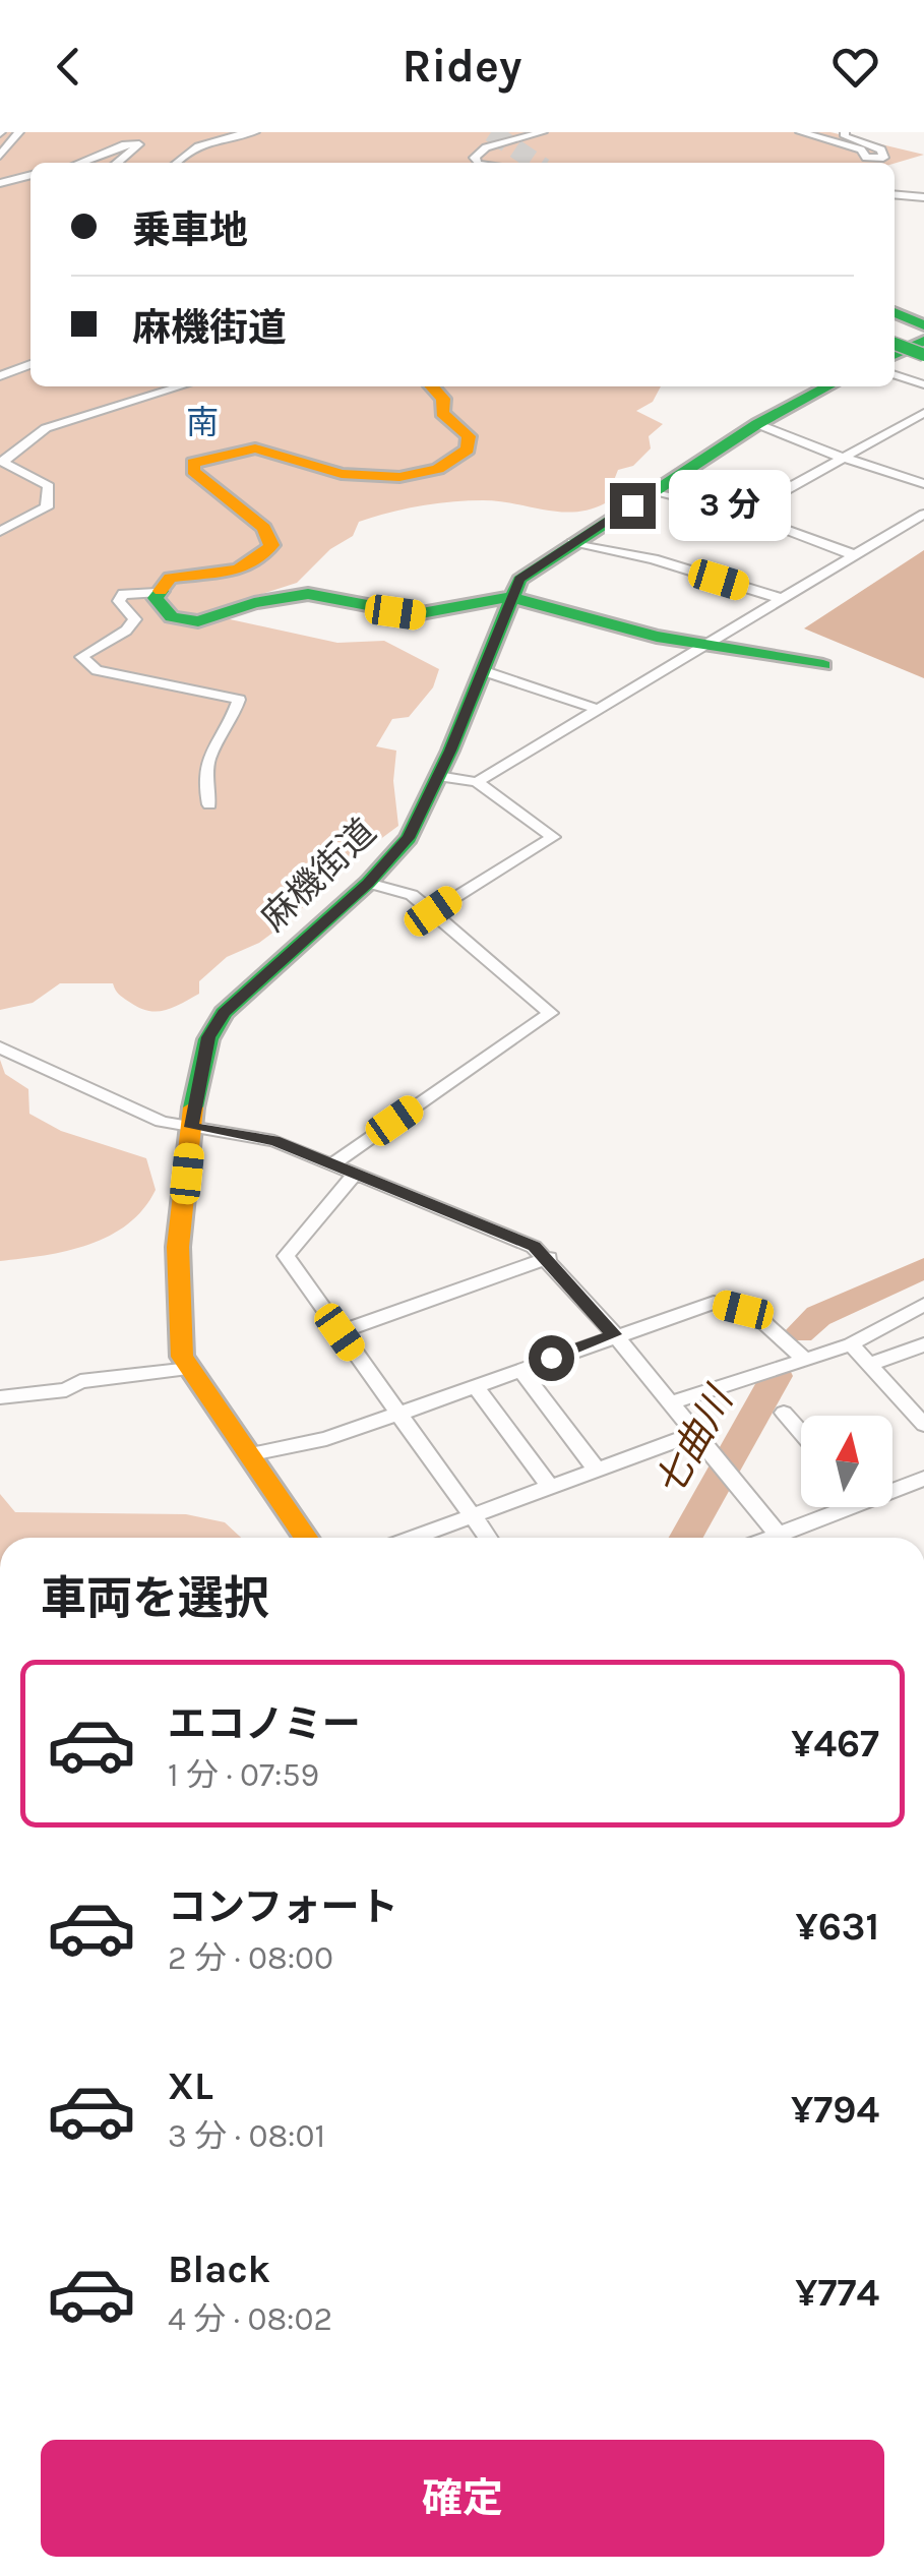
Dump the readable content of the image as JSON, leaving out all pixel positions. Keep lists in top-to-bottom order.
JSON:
{
  "streets": {
    "main road": ["麻機街道"]
  },
  "districts": ["南"],
  "water": ["七曲川"],
  "north": "top",
  "page": {
    "header": "Ridey",
    "banner": ["乗車地", "麻機街道"],
    "bubble": "3 分",
    "heading": "車両を選択",
    "list": [
      {
        "name": "エコノミー",
        "note": "1 分 · 07:59",
        "value": "¥467"
      },
      {
        "name": "コンフォート",
        "note": "2 分 · 08:00",
        "value": "¥631"
      },
      {
        "name": "XL",
        "note": "3 分 · 08:01",
        "value": "¥794"
      },
      {
        "name": "Black",
        "note": "4 分 · 08:02",
        "value": "¥774"
      }
    ],
    "buttons": "確定"
  }
}
